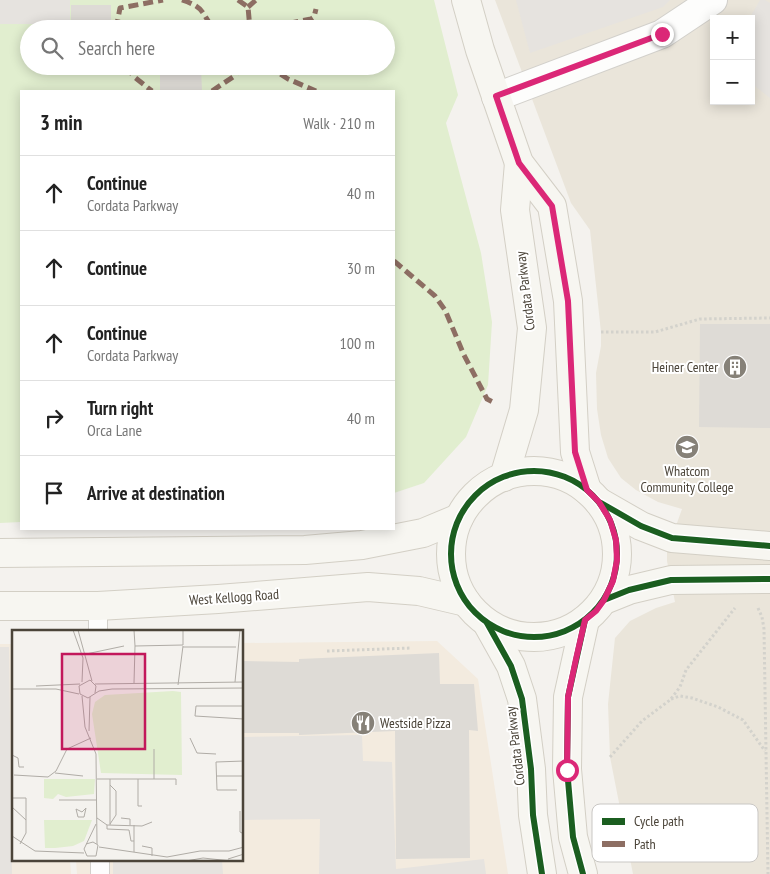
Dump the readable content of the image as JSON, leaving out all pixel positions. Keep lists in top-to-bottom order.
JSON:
{
  "streets": {
    "street": ["Cordata Parkway", "West Kellogg Road"]
  },
  "crossings": [
    ["Cordata Parkway", "West Kellogg Road"]
  ],
  "places": {
    "building": ["Heiner Center"],
    "school or university": ["Whatcom Community College"],
    "restaurant": ["Westside Pizza"]
  },
  "legend": ["Cycle path", "Path"],
  "page": {
    "map_buttons": ["+", "−"],
    "search": "Search here",
    "heading": ["3 min", "Walk · 210 m"],
    "list": [
      ["Continue", "Cordata Parkway", "40 m"],
      ["Continue", "30 m"],
      ["Continue", "Cordata Parkway", "100 m"],
      ["Turn right", "Orca Lane", "40 m"],
      "Arrive at destination"
    ]
  }
}
